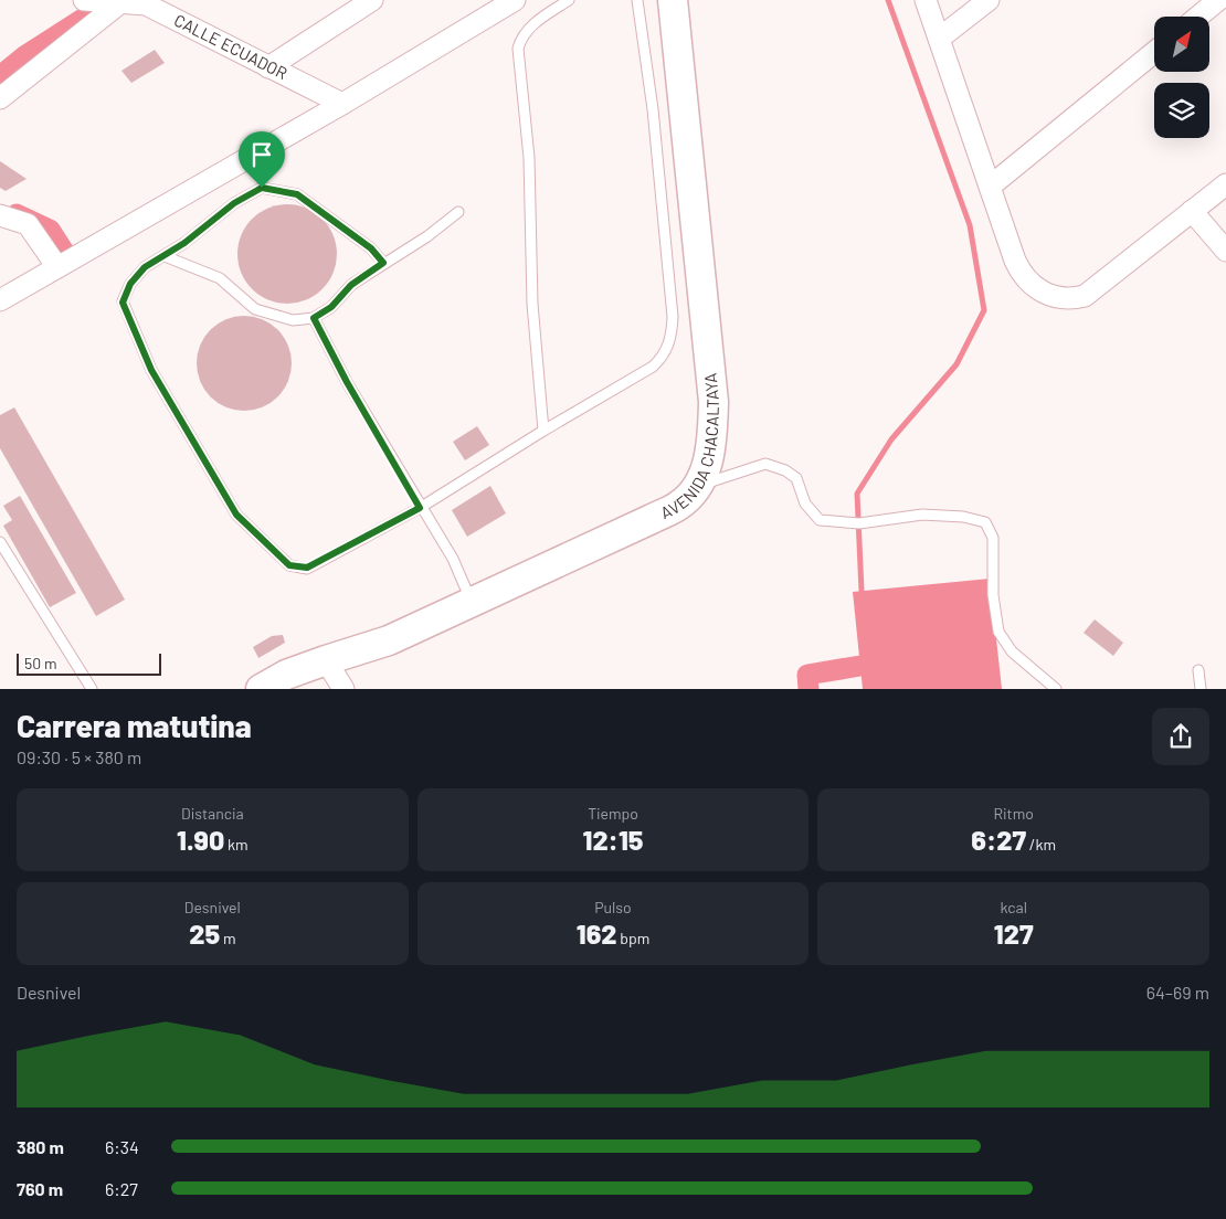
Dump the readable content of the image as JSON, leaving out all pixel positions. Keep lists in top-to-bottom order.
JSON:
{
  "streets": {
    "street": ["CALLE ECUADOR", "AVENIDA CHACALTAYA"]
  },
  "scale_bar": "50 m",
  "north": "top right",
  "page": {
    "scale": "50 m",
    "heading": ["Carrera matutina", "09:30 · 5 × 380 m"],
    "stats": [
      ["Distancia", "1.90 km"],
      ["Tiempo", "12:15"],
      ["Ritmo", "6:27 /km"],
      ["Desnivel", "25 m"],
      ["Pulso", "162 bpm"],
      ["kcal", "127"]
    ],
    "chart": ["Desnivel", "64–69 m"],
    "list": [
      {
        "name": "380 m",
        "note": "6:34"
      },
      {
        "name": "760 m",
        "note": "6:27"
      }
    ]
  }
}
